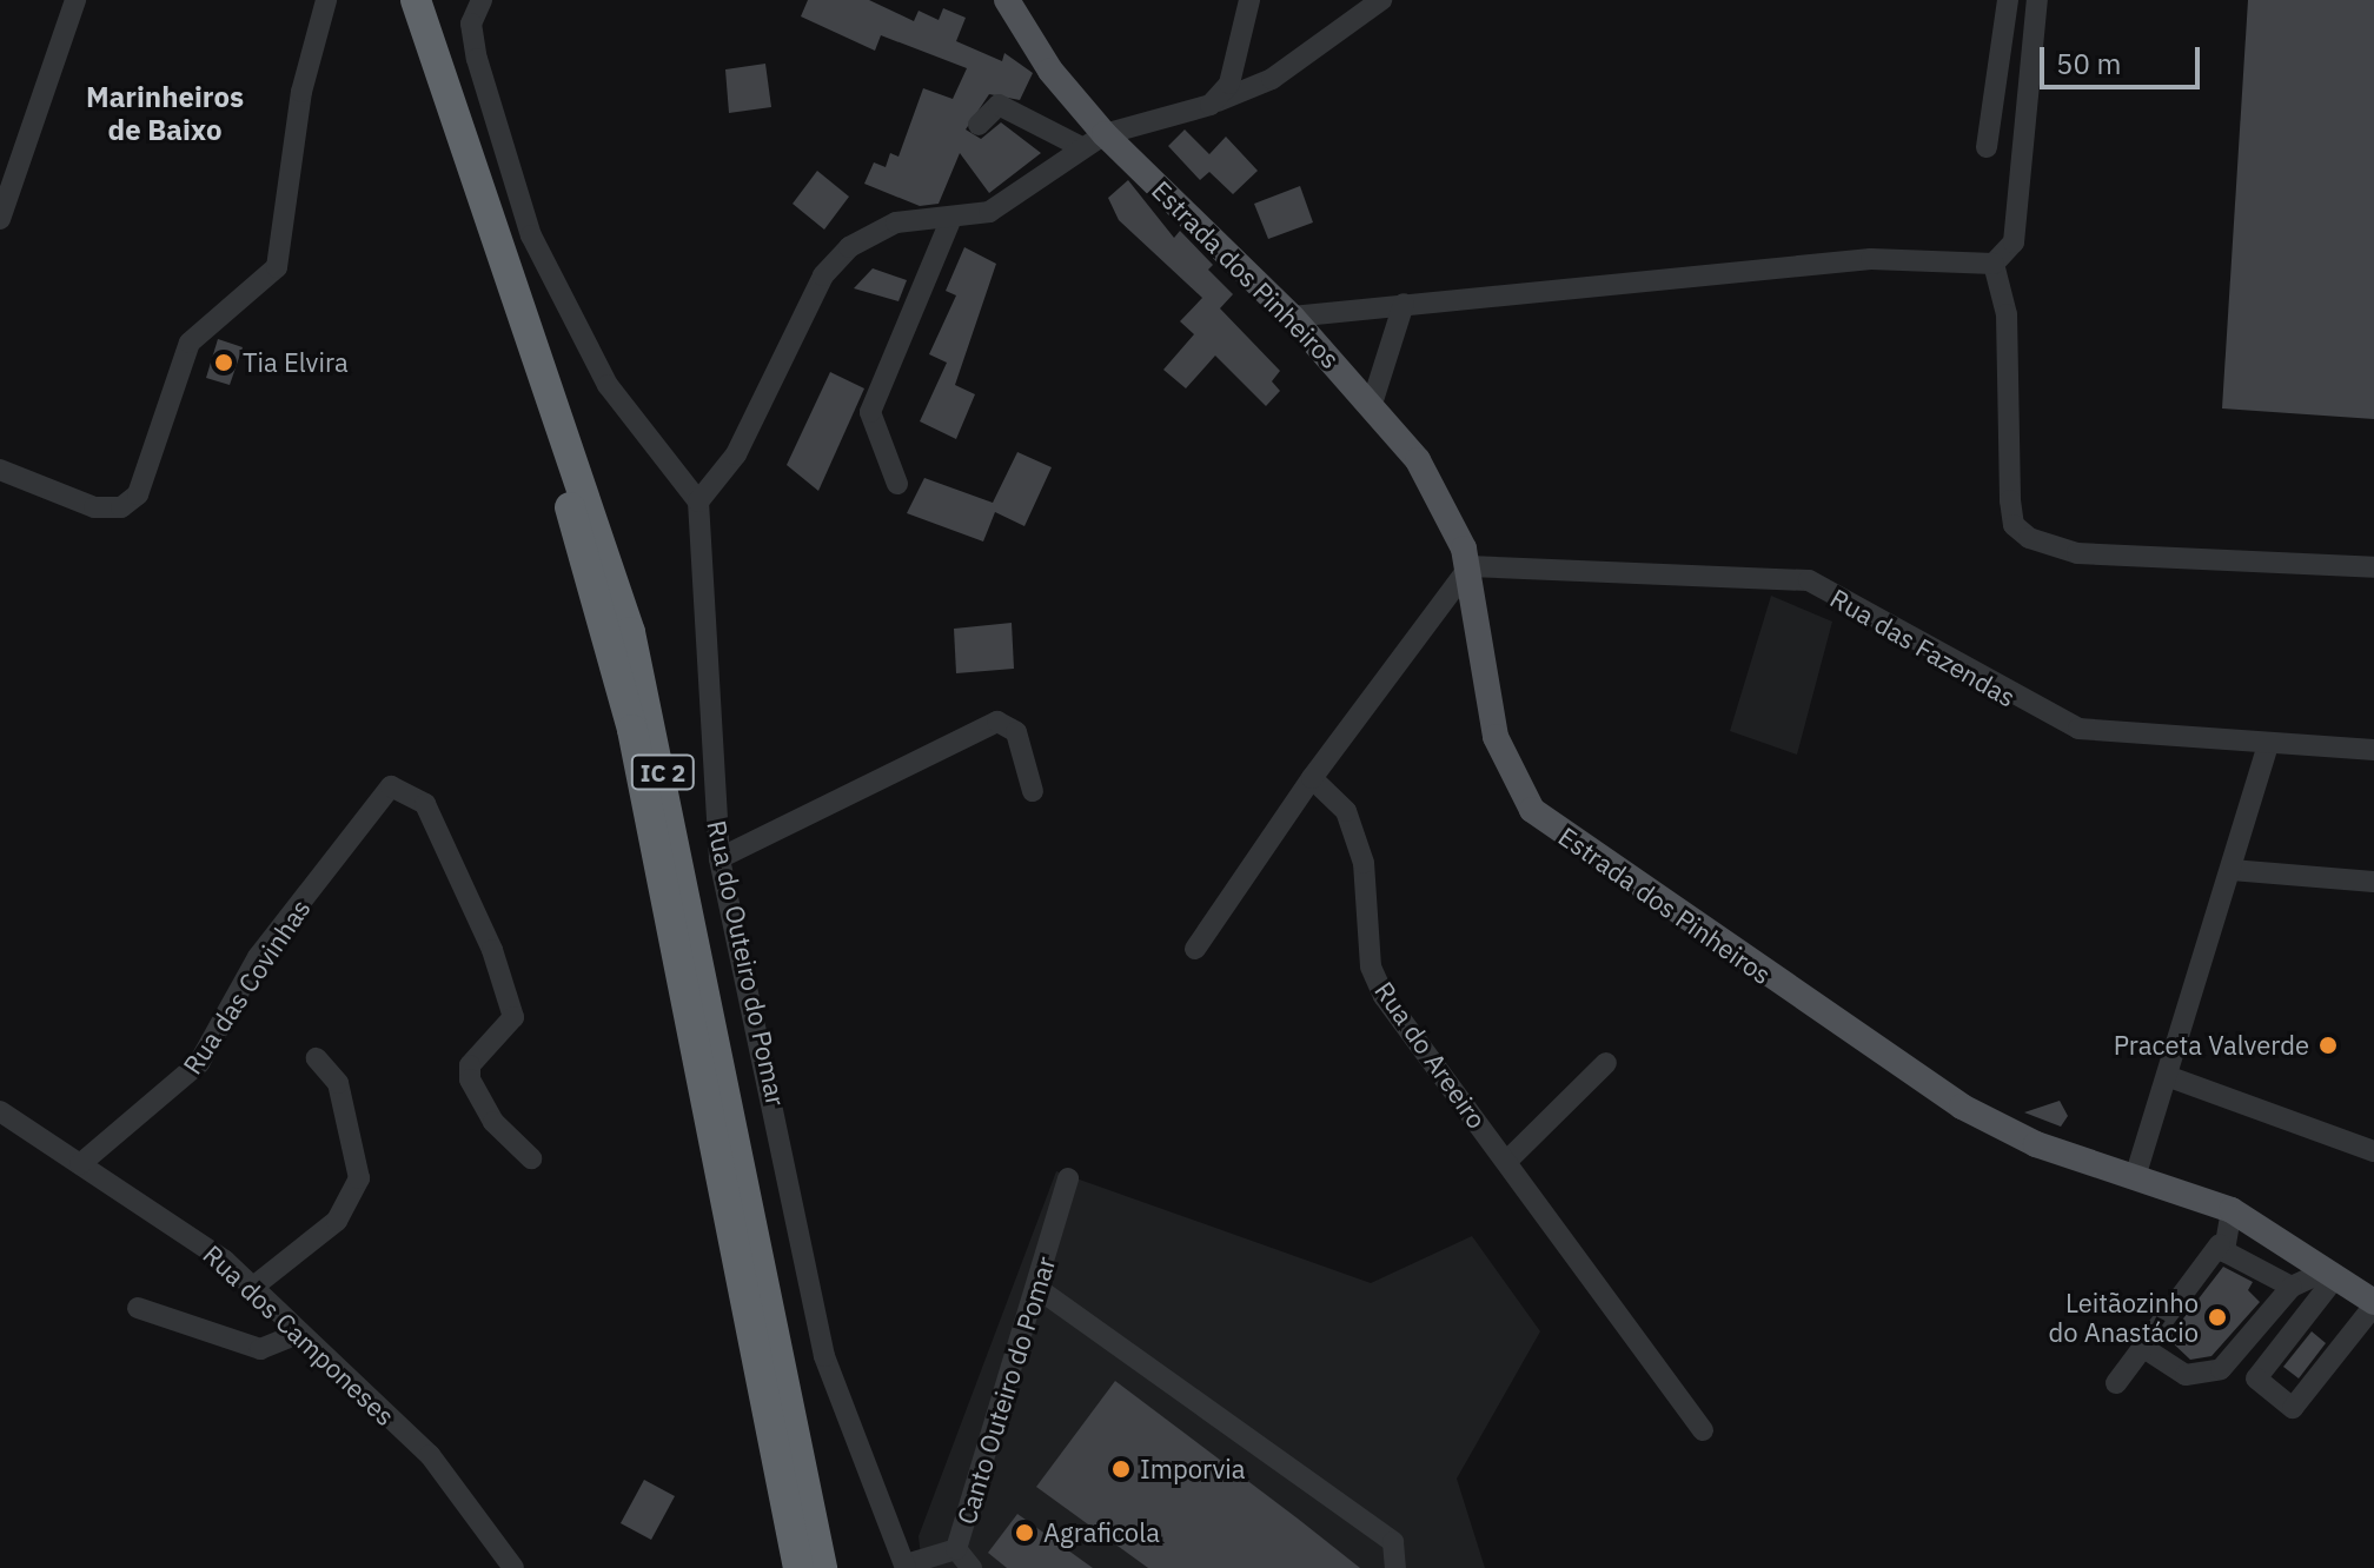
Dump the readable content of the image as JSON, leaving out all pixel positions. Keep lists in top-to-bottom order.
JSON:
{
  "streets": {
    "highway": ["IC 2"],
    "main road": ["Estrada dos Pinheiros"],
    "street": [
      "Rua das Fazendas",
      "Rua do Outeiro do Pomar",
      "Rua das Covinhas",
      "Rua do Areeiro",
      "Rua dos Camponeses",
      "Canto Outeiro do Pomar"
    ]
  },
  "crossings": [
    ["Estrada dos Pinheiros", "Rua das Fazendas"],
    ["Rua do Outeiro do Pomar", "Canto Outeiro do Pomar"],
    ["Rua das Covinhas", "Rua dos Camponeses"]
  ],
  "districts": ["Marinheiros de Baixo"],
  "places": [
    "Tia Elvira",
    "Praceta Valverde",
    "Leitãozinho do Anastácio",
    "Imporvia",
    "Agraficola"
  ],
  "scale_bar": "50 m"
}
